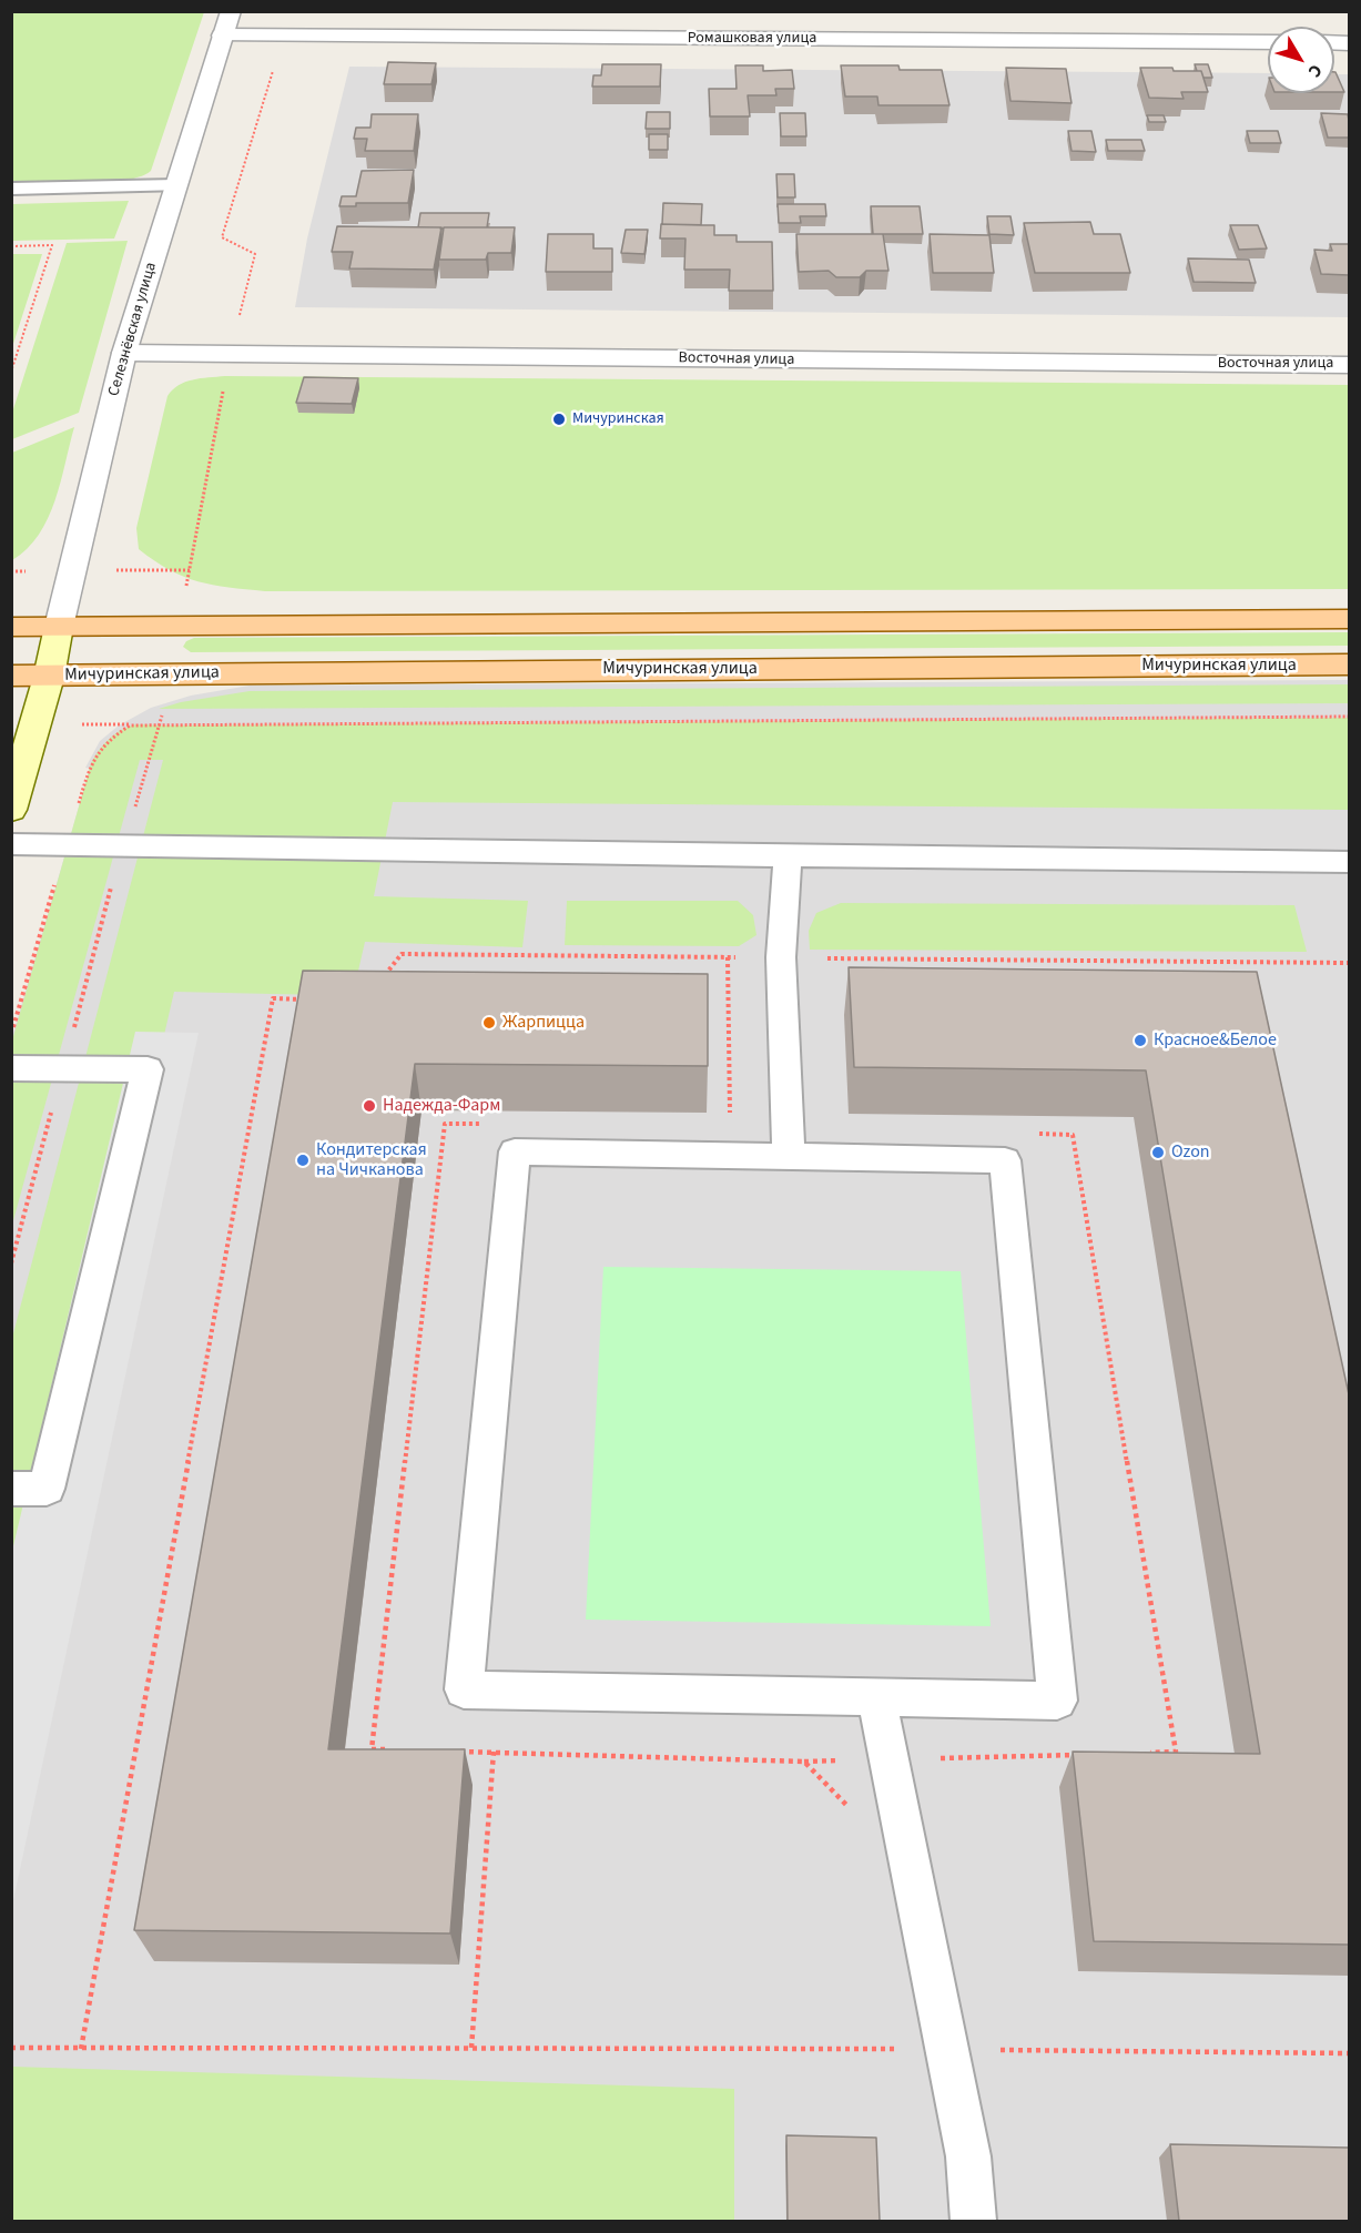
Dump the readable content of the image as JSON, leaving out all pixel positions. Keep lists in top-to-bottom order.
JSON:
{
  "streets": {
    "main road": ["Мичуринская улица"],
    "street": ["Ромашковая улица", "Селезнёвская улица", "Восточная улица"]
  },
  "crossings": [
    ["Ромашковая улица", "Селезнёвская улица"],
    ["Селезнёвская улица", "Восточная улица"],
    ["Селезнёвская улица", "Мичуринская улица"]
  ],
  "places": [
    "Мичуринская",
    "Жарпицца",
    "Красное&Белое",
    "Надежда-Фарм",
    "Ozon",
    "Кондитерская на Чичканова"
  ],
  "north": "bottom right"
}
